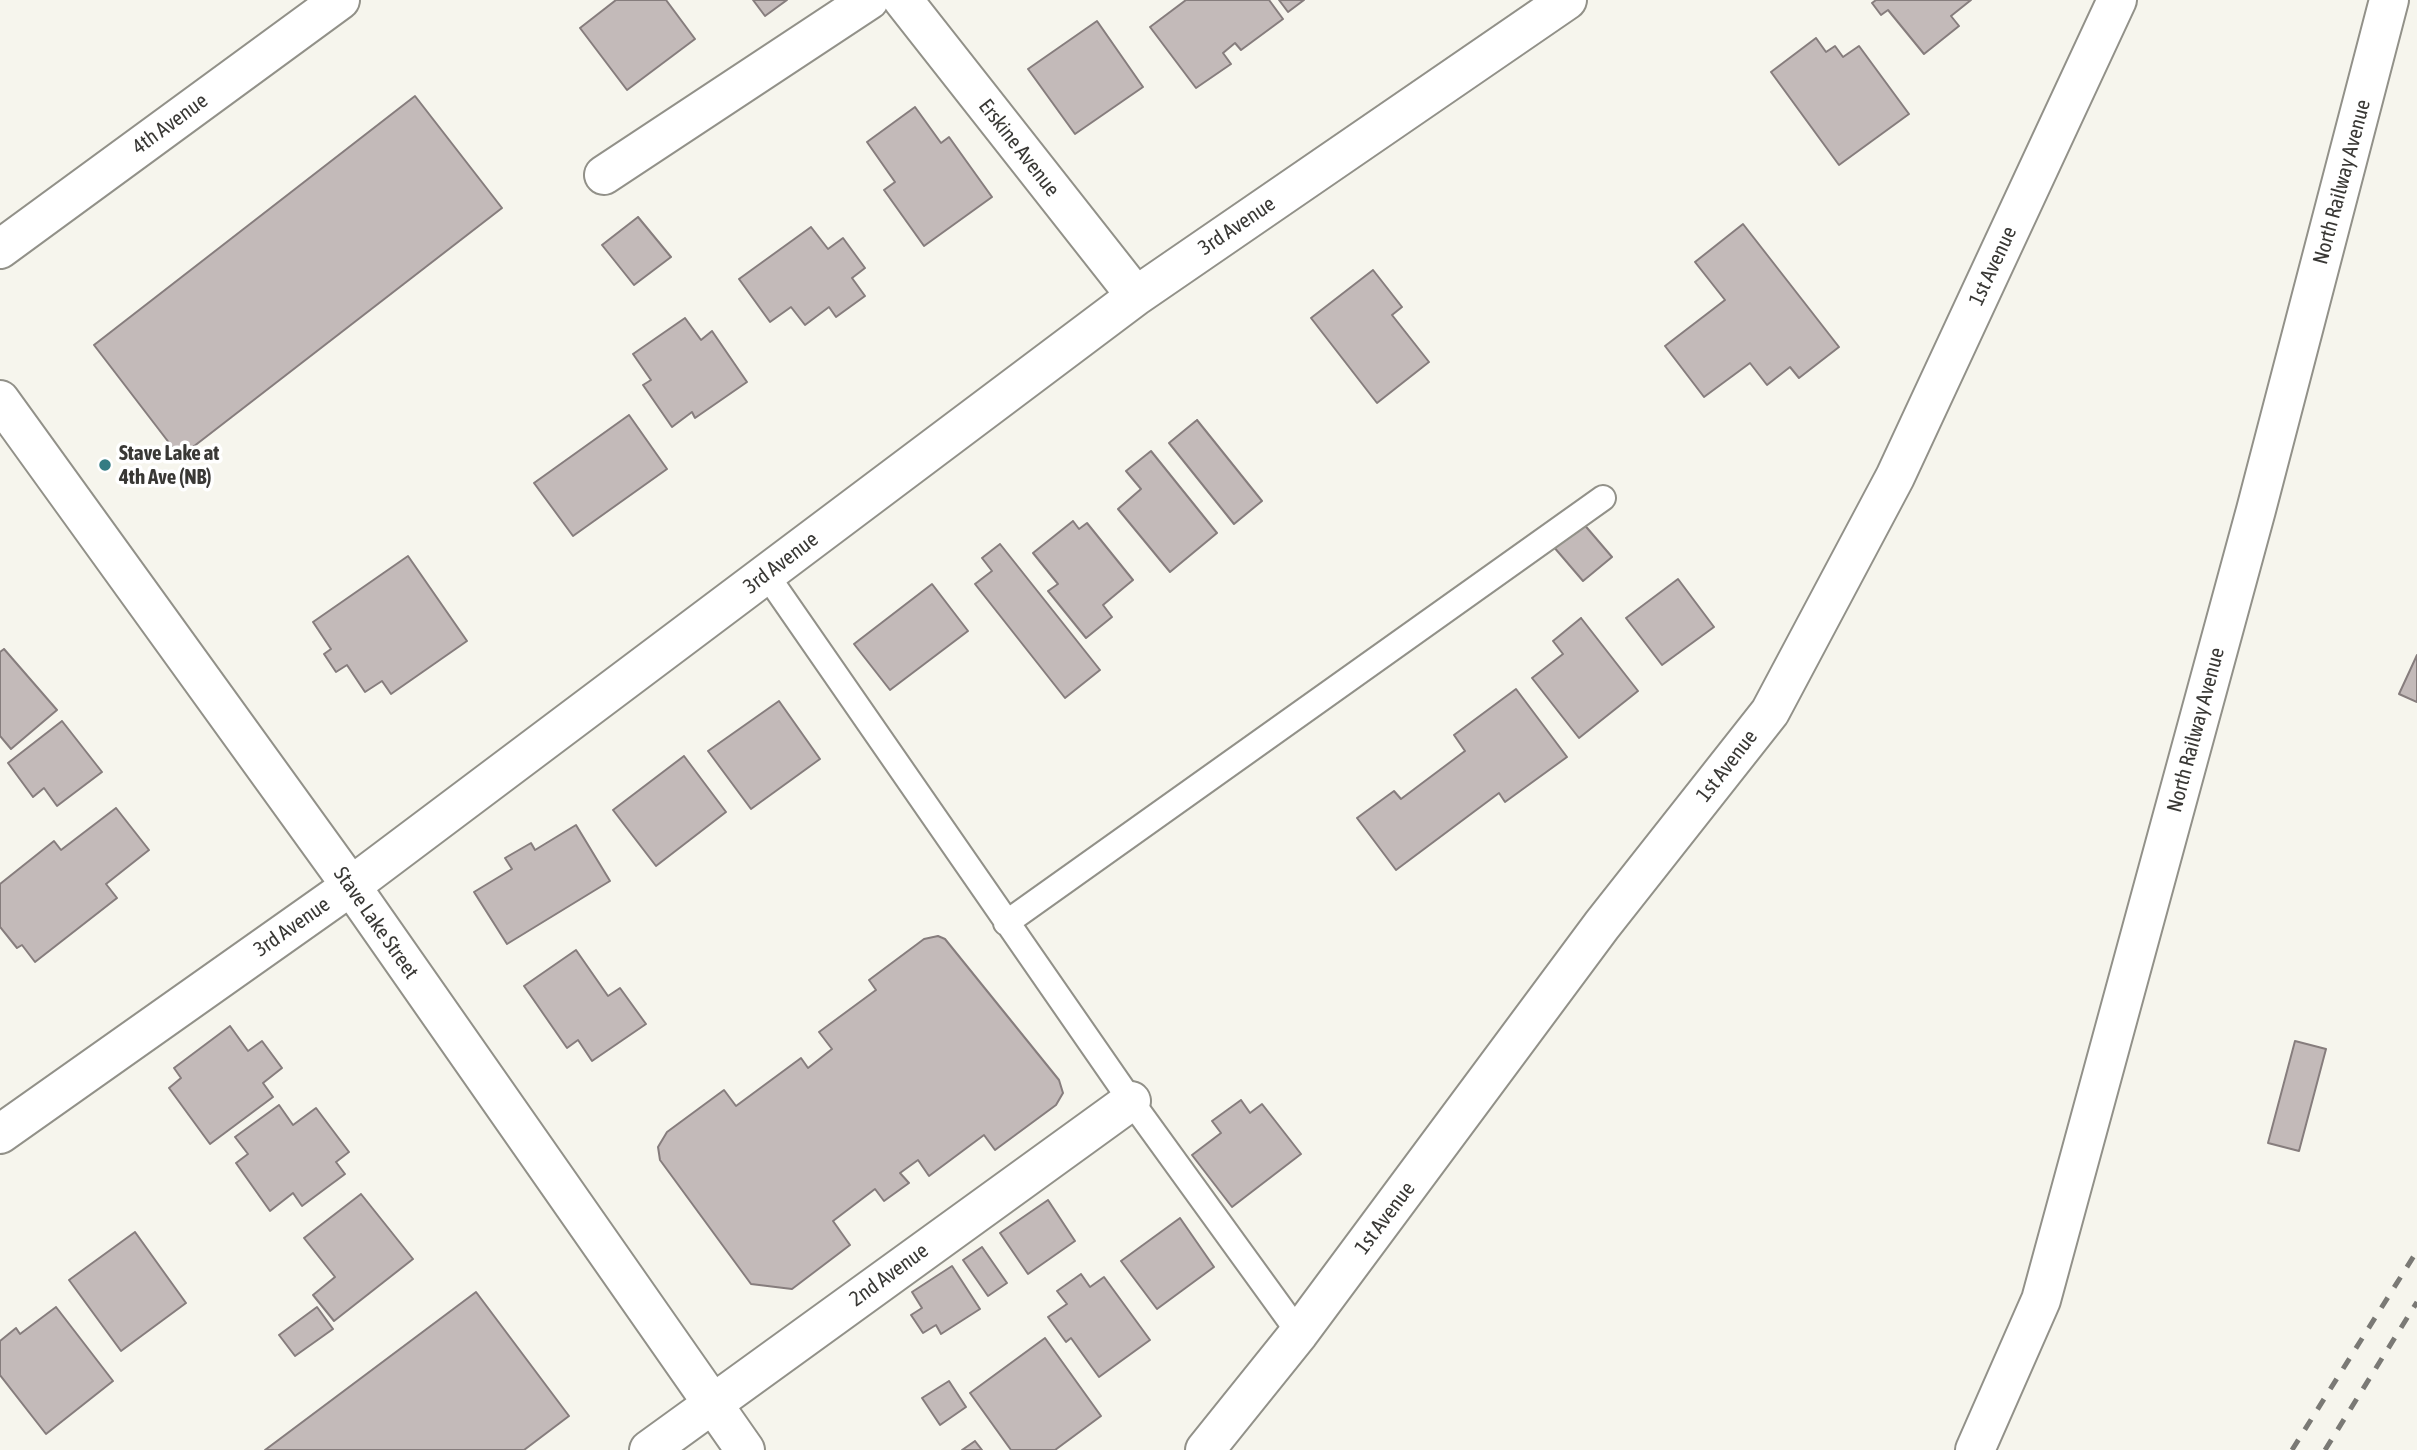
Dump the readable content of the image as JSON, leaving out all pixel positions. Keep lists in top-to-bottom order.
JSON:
{
  "streets": {
    "main road": [
      "4th Avenue",
      "Erskine Avenue",
      "North Railway Avenue",
      "3rd Avenue",
      "1st Avenue",
      "Stave Lake Street",
      "2nd Avenue"
    ]
  },
  "crossings": [
    ["Erskine Avenue", "3rd Avenue"],
    ["3rd Avenue", "Stave Lake Street"],
    ["Stave Lake Street", "2nd Avenue"]
  ],
  "places": ["Stave Lake at 4th Ave (NB)"]
}
